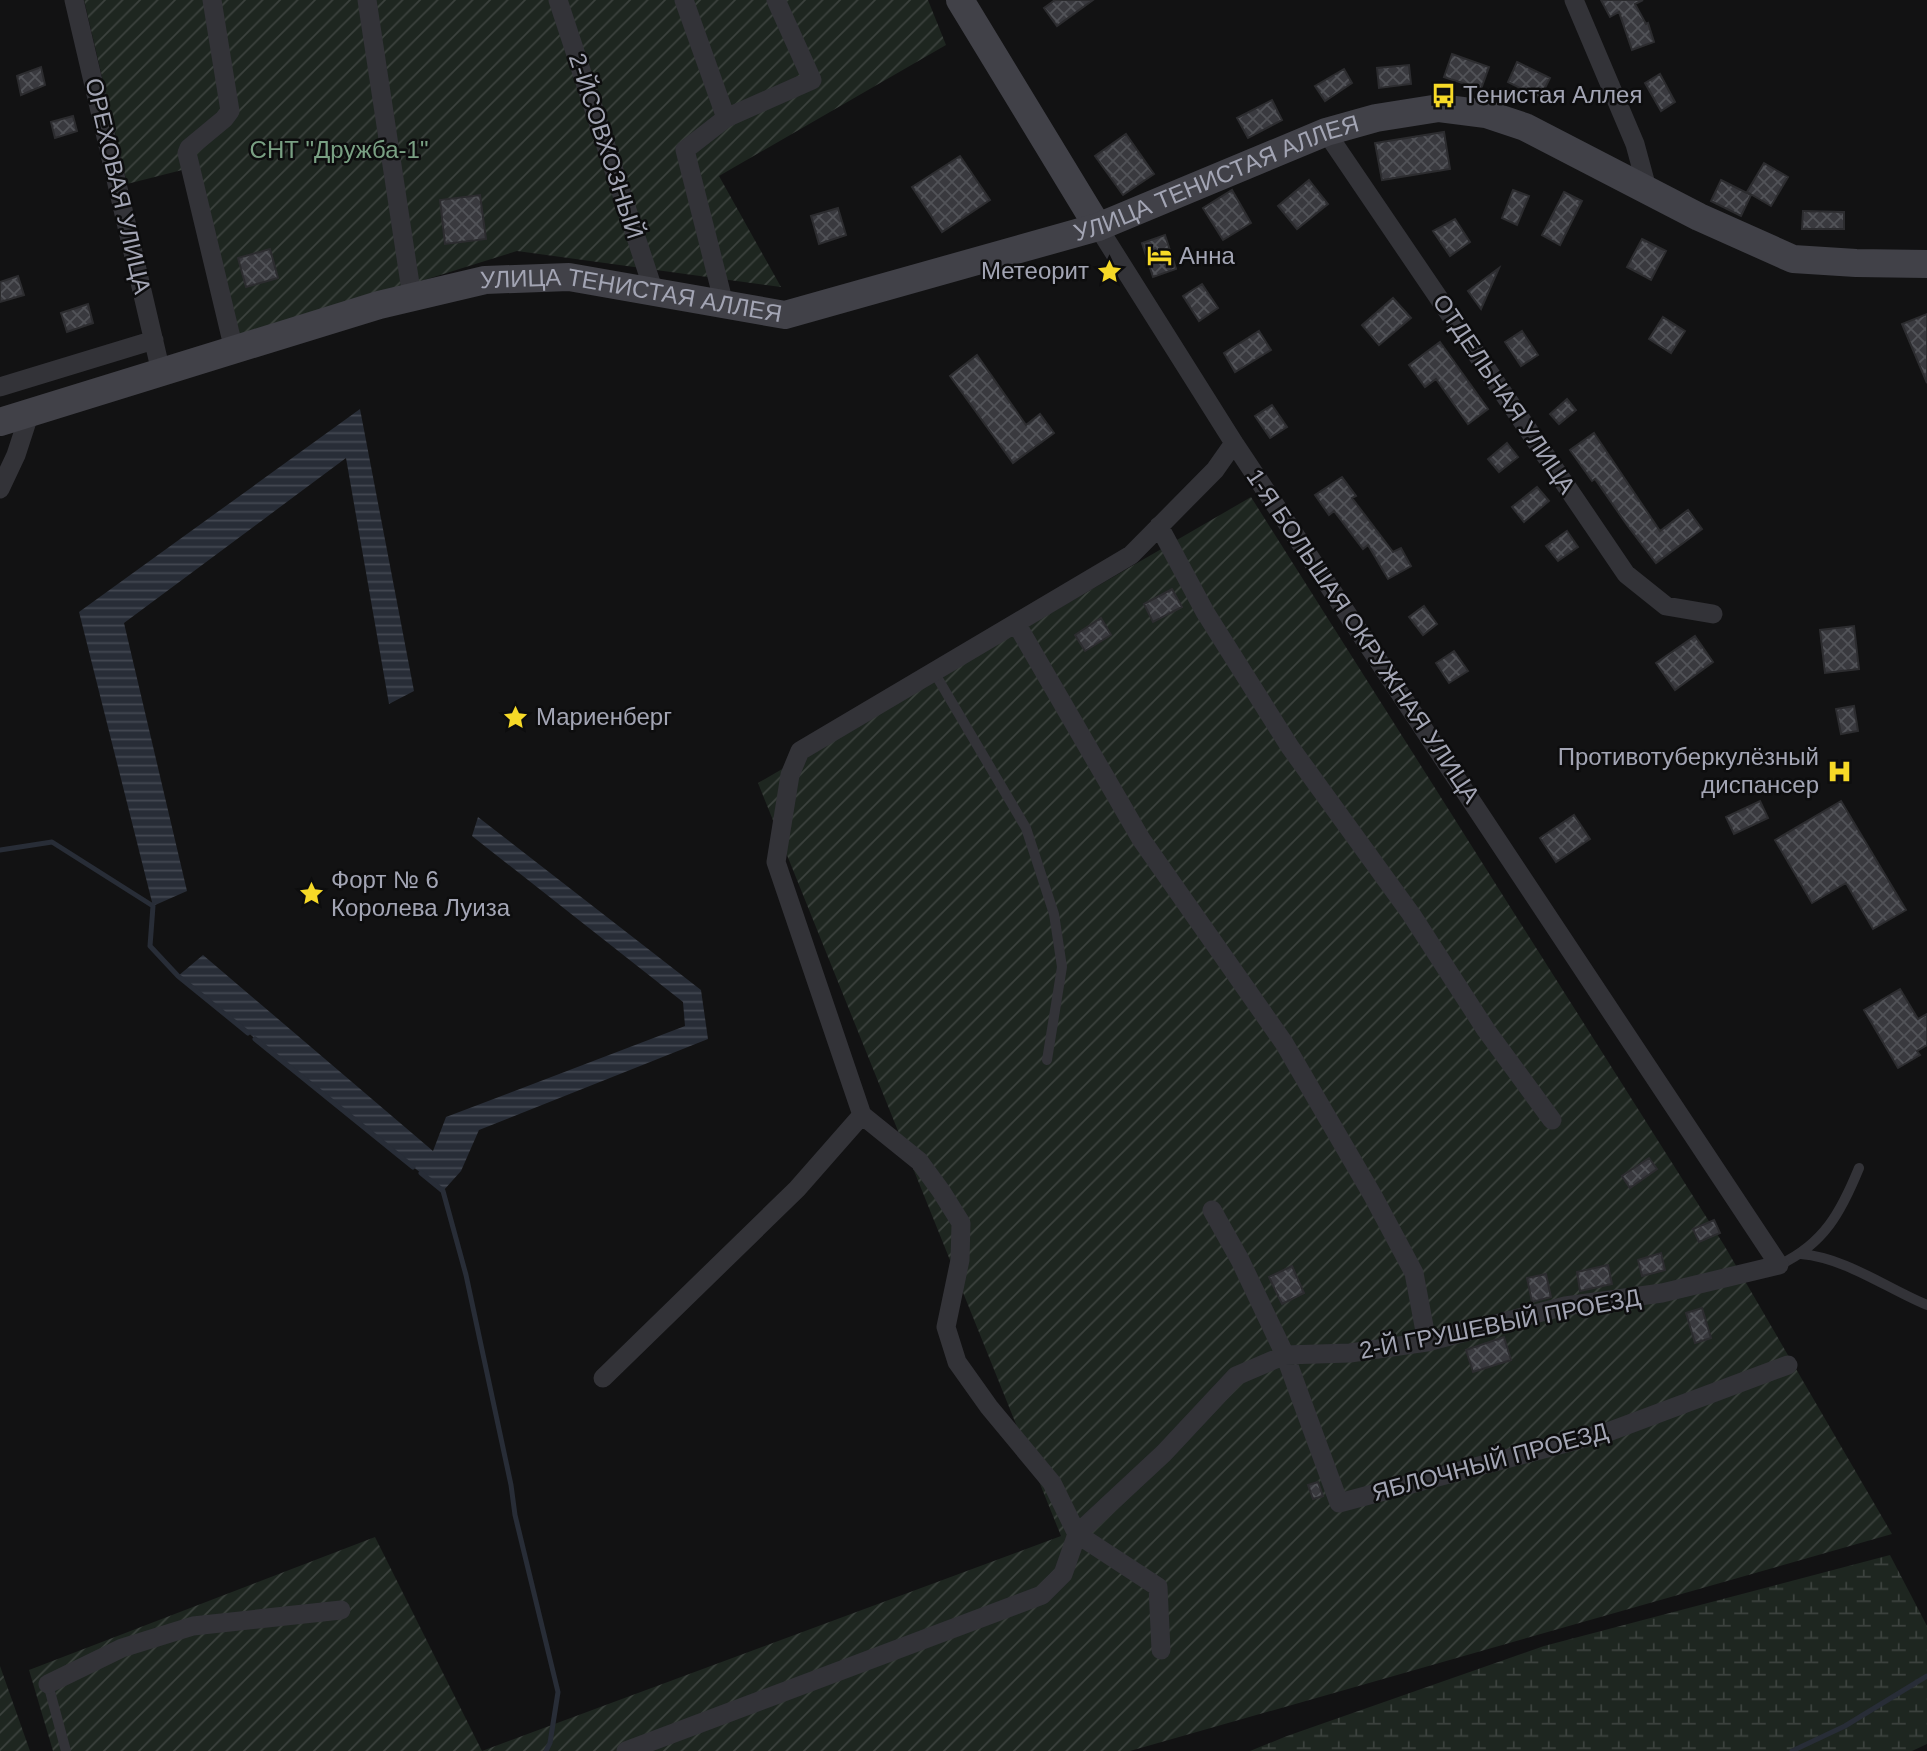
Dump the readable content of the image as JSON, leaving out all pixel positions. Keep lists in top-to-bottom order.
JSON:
{
  "streets": {
    "main road": ["УЛИЦА ТЕНИСТАЯ АЛЛЕЯ", "1-Я БОЛЬШАЯ ОКРУЖНАЯ УЛИЦА"],
    "street": [
      "2-ЙСОВХОЗНЫЙ",
      "ОРЕХОВАЯ УЛИЦА",
      "ОТДЕЛЬНАЯ УЛИЦА",
      "2-Й ГРУШЕВЫЙ ПРОЕЗД",
      "ЯБЛОЧНЫЙ ПРОЕЗД"
    ]
  },
  "crossings": [
    ["2-ЙСОВХОЗНЫЙ", "УЛИЦА ТЕНИСТАЯ АЛЛЕЯ"],
    ["УЛИЦА ТЕНИСТАЯ АЛЛЕЯ", "ОРЕХОВАЯ УЛИЦА"],
    ["УЛИЦА ТЕНИСТАЯ АЛЛЕЯ", "ОТДЕЛЬНАЯ УЛИЦА"],
    ["УЛИЦА ТЕНИСТАЯ АЛЛЕЯ", "1-Я БОЛЬШАЯ ОКРУЖНАЯ УЛИЦА"],
    ["1-Я БОЛЬШАЯ ОКРУЖНАЯ УЛИЦА", "2-Й ГРУШЕВЫЙ ПРОЕЗД"],
    ["2-Й ГРУШЕВЫЙ ПРОЕЗД", "ЯБЛОЧНЫЙ ПРОЕЗД"]
  ],
  "parks": ["СНТ \"Дружба-1\""],
  "places": {
    "bus stop": ["Тенистая Аллея"],
    "hotel": ["Анна"],
    "place": ["Метеорит", "Мариенберг", "Форт № 6 Королева Луиза"],
    "hospital": ["Противотуберкулёзный диспансер"]
  }
}
